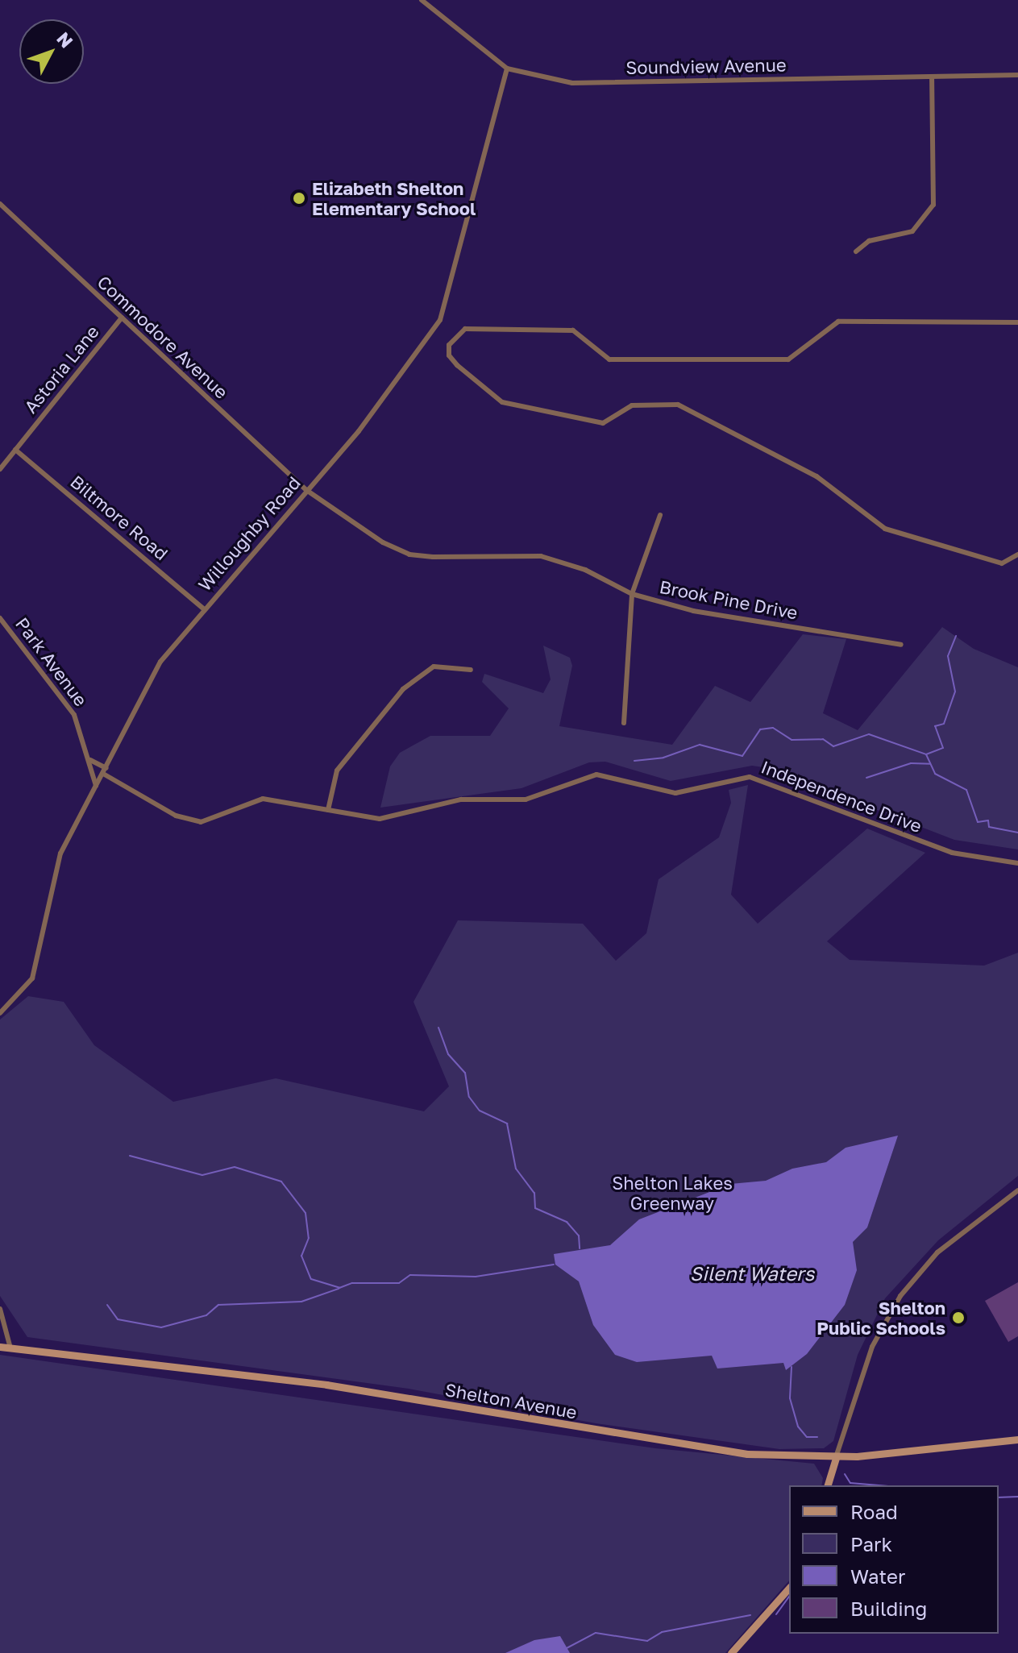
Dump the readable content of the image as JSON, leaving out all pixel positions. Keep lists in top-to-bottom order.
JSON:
{
  "streets": {
    "main road": ["Shelton Avenue"],
    "street": [
      "Soundview Avenue",
      "Commodore Avenue",
      "Astoria Lane",
      "Biltmore Road",
      "Willoughby Road",
      "Brook Pine Drive",
      "Park Avenue",
      "Independence Drive"
    ]
  },
  "crossings": [
    ["Soundview Avenue", "Willoughby Road"],
    ["Commodore Avenue", "Astoria Lane"],
    ["Commodore Avenue", "Willoughby Road"],
    ["Commodore Avenue", "Brook Pine Drive"],
    ["Astoria Lane", "Biltmore Road"],
    ["Biltmore Road", "Willoughby Road"],
    ["Willoughby Road", "Brook Pine Drive"],
    ["Willoughby Road", "Park Avenue"],
    ["Willoughby Road", "Independence Drive"]
  ],
  "water": ["Silent Waters"],
  "parks": ["Shelton Lakes Greenway"],
  "places": ["Elizabeth Shelton Elementary School", "Shelton Public Schools"],
  "legend": [
    "Road",
    "Park",
    "Water",
    "Building"
  ],
  "north": "top right"
}
